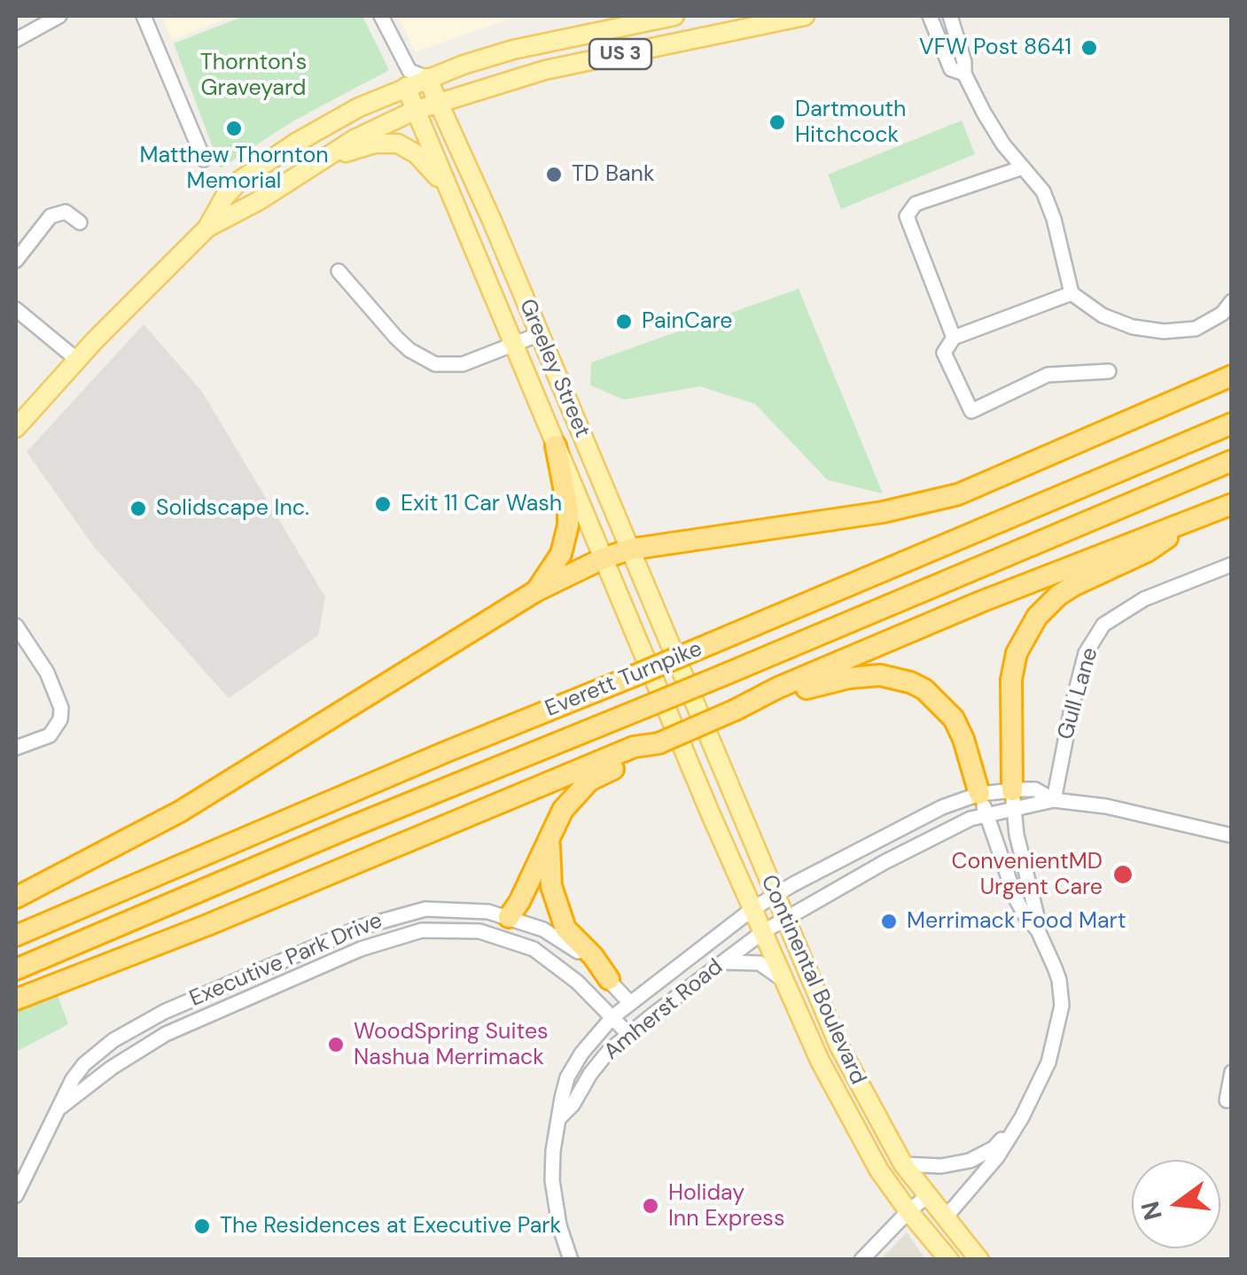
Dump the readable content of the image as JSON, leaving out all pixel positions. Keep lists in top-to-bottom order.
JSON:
{
  "streets": {
    "highway": ["Everett Turnpike"],
    "main road": ["US 3", "Greeley Street", "Continental Boulevard"],
    "street": ["Gull Lane", "Executive Park Drive", "Amherst Road"]
  },
  "crossings": [
    ["US 3", "Greeley Street"],
    ["Greeley Street", "Continental Boulevard"],
    ["Executive Park Drive", "Amherst Road"],
    ["Continental Boulevard", "Amherst Road"]
  ],
  "parks": ["Thornton's Graveyard"],
  "places": [
    "VFW Post 8641",
    "Dartmouth Hitchcock",
    "Matthew Thornton Memorial",
    "TD Bank",
    "PainCare",
    "Exit 11 Car Wash",
    "Solidscape Inc.",
    "ConvenientMD Urgent Care",
    "Merrimack Food Mart",
    "WoodSpring Suites Nashua Merrimack",
    "Holiday Inn Express",
    "The Residences at Executive Park"
  ],
  "north": "left"
}
